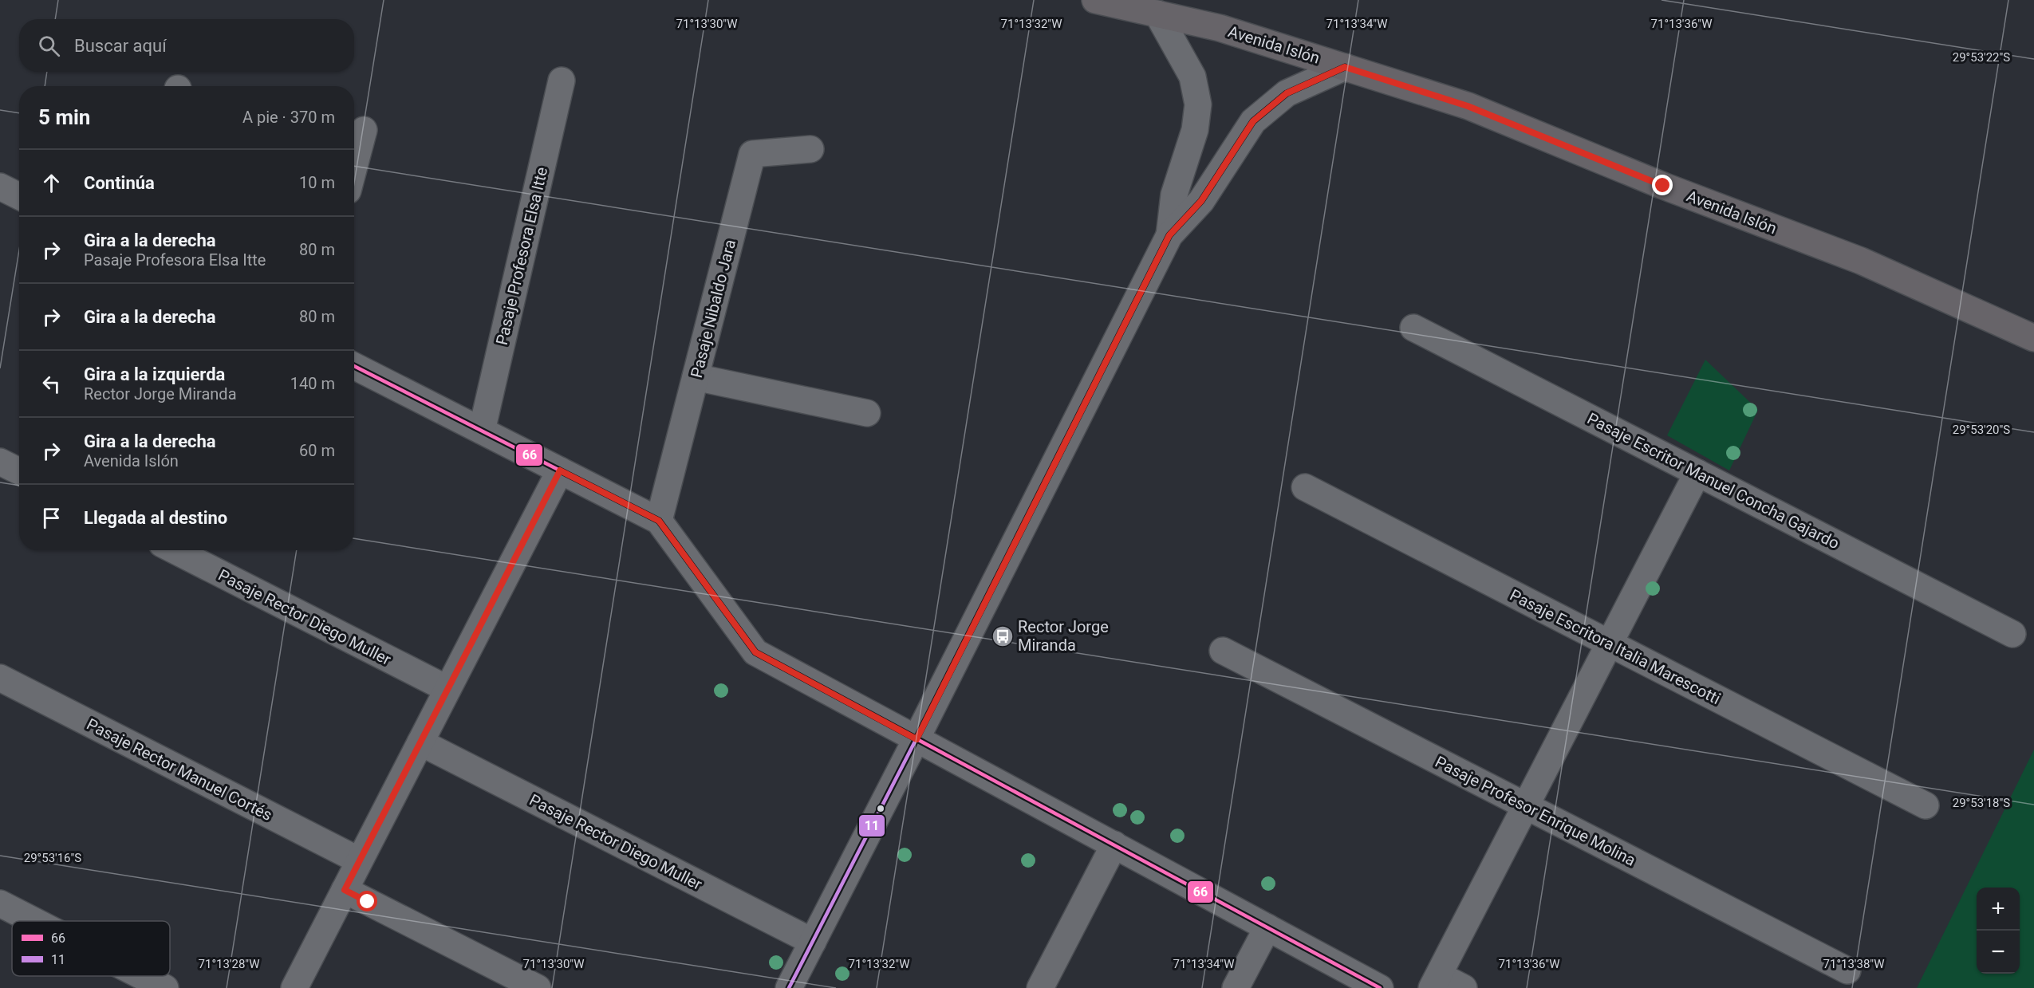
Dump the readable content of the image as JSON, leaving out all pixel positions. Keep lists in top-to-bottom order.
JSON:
{
  "streets": {
    "main road": ["Avenida Islón"],
    "street": [
      "Pasaje Profesora Elsa Itte",
      "Pasaje Nibaldo Jara",
      "Pasaje Escritor Manuel Concha Gajardo",
      "Pasaje Rector Diego Muller",
      "Pasaje Escritora Italia Marescotti",
      "Pasaje Rector Manuel Cortés",
      "Pasaje Profesor Enrique Molina"
    ]
  },
  "places": {
    "bus stop": ["Rector Jorge Miranda"]
  },
  "lines": ["transit line 11", "transit line 66"],
  "legend": ["66", "11"],
  "page": {
    "search": "Buscar aquí",
    "heading": ["5 min", "A pie · 370 m"],
    "list": [
      ["Continúa", "10 m"],
      ["Gira a la derecha", "Pasaje Profesora Elsa Itte", "80 m"],
      ["Gira a la derecha", "80 m"],
      ["Gira a la izquierda", "Rector Jorge Miranda", "140 m"],
      ["Gira a la derecha", "Avenida Islón", "60 m"],
      "Llegada al destino"
    ],
    "map_buttons": ["+", "−"]
  },
  "coordinates": [
    "71°13'30\"W",
    "71°13'32\"W",
    "71°13'34\"W",
    "71°13'36\"W",
    "29°53'22\"S",
    "29°53'20\"S",
    "29°53'18\"S",
    "29°53'16\"S",
    "71°13'28\"W",
    "71°13'38\"W"
  ]
}
